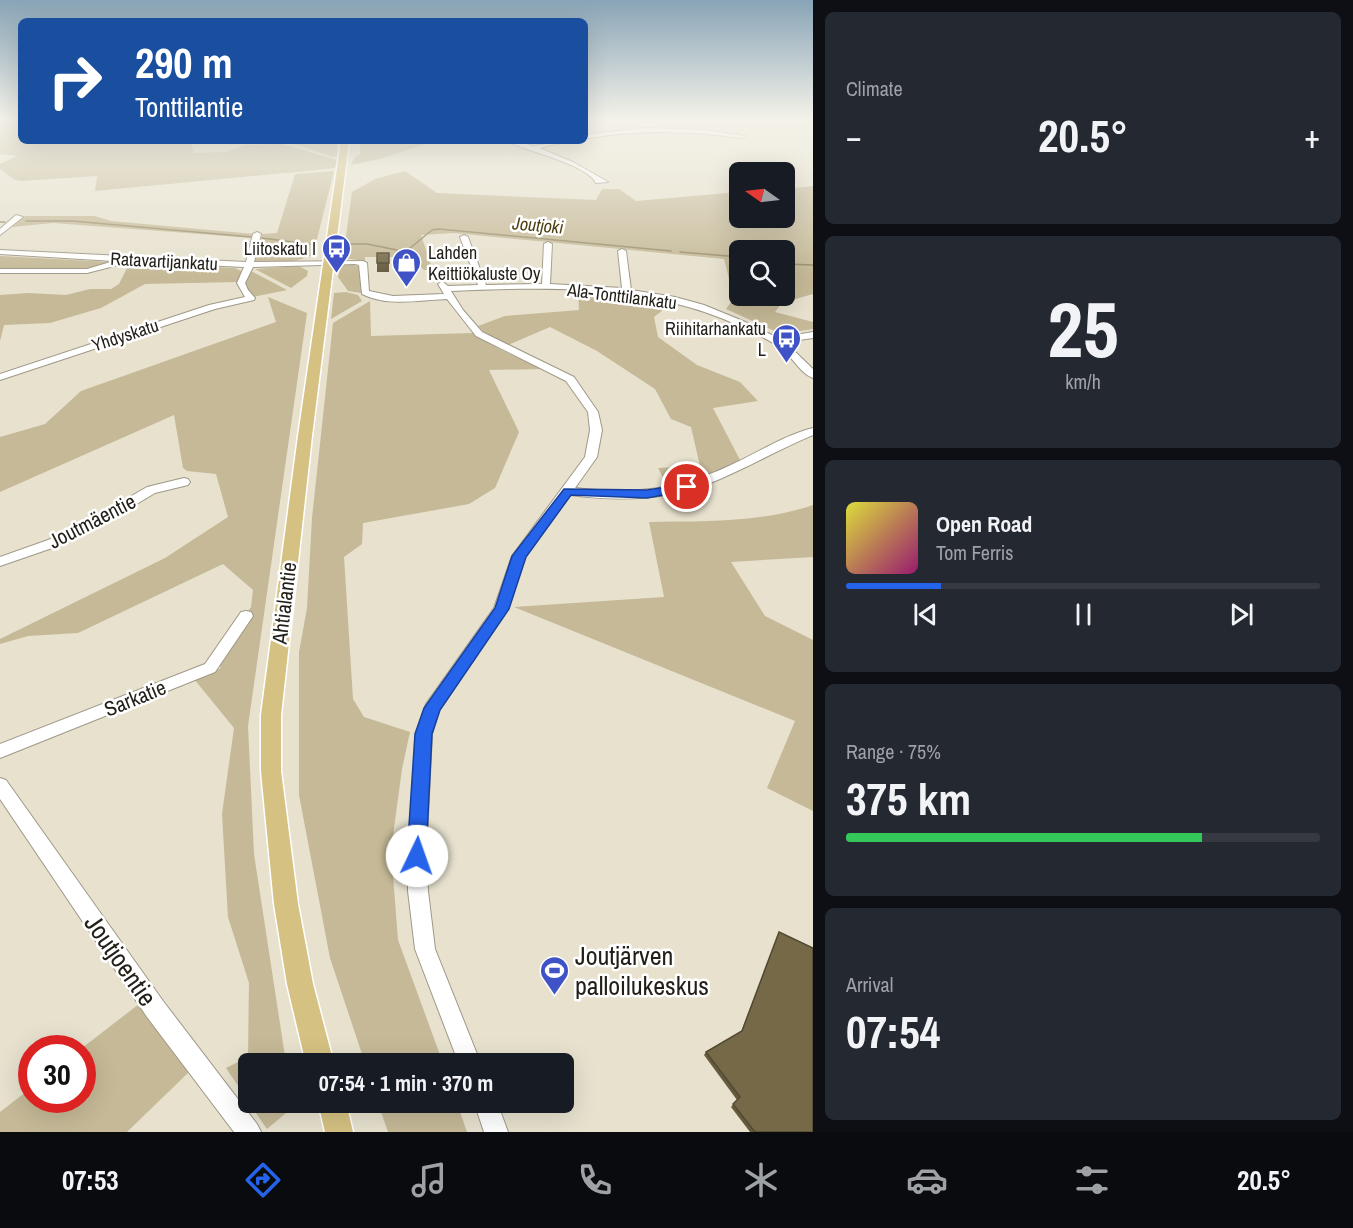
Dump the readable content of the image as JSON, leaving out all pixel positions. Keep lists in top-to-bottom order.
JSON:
{
  "streets": {
    "main road": ["Ahtialantie"],
    "street": [
      "Ratavartijankatu",
      "Ala-Tonttilankatu",
      "Yhdyskatu",
      "Joutmäentie",
      "Sarkatie",
      "Joutjoentie"
    ]
  },
  "crossings": [
    ["Ratavartijankatu", "Ala-Tonttilankatu"],
    ["Ratavartijankatu", "Yhdyskatu"],
    ["Ratavartijankatu", "Ahtialantie"]
  ],
  "water": ["Joutjoki"],
  "places": {
    "bus stop": ["Liitoskatu I", "Riihitarhankatu L"],
    "shop": ["Lahden Keittiökaluste Oy"],
    "sports": ["Joutjärven palloilukeskus"]
  },
  "north": "left",
  "page": {
    "tile": [
      "Climate",
      ["25", "km/h"],
      ["Range · 75%", "375 km"],
      ["Arrival", "07:54"]
    ],
    "turn": ["290 m", "Tonttilantie"],
    "heat": ["−", "20.5°", "+"],
    "song": ["Open Road", "Tom Ferris"],
    "limit": "30",
    "trip": "07:54 · 1 min · 370 m",
    "tabs": ["07:53", "20.5°"]
  }
}
